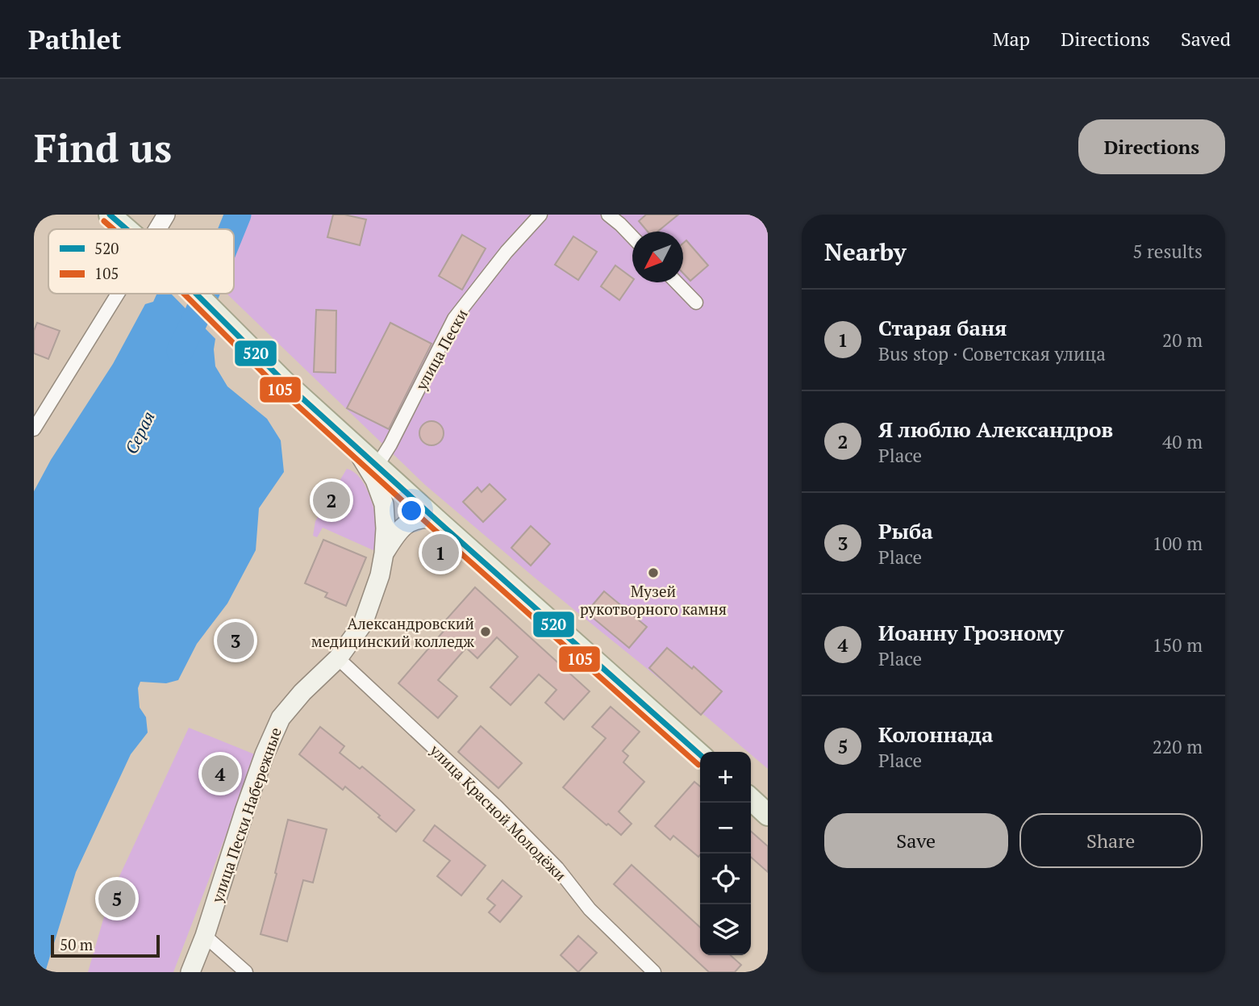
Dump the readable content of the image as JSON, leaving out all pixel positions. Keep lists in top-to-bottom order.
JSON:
{
  "streets": {
    "main road": ["улица Пески Набережные"],
    "street": ["улица Пески", "улица Красной Молодёжи"]
  },
  "crossings": [
    ["улица Красной Молодёжи", "улица Пески Набережные"]
  ],
  "water": ["Серая"],
  "places": ["Музей рукотворного камня", "Александровский медицинский колледж"],
  "lines": ["transit line 520", "transit line 105"],
  "legend": ["520", "105"],
  "scale_bar": "50 m",
  "north": "bottom left",
  "page": {
    "header": "Pathlet",
    "nav": ["Map", "Directions", "Saved"],
    "buttons": [
      "Directions",
      ["Save", "Share"]
    ],
    "title": "Find us",
    "heading": ["Nearby", "5 results"],
    "list": [
      {
        "mark": "1",
        "name": "Старая баня",
        "note": "Bus stop · Советская улица",
        "value": "20 m"
      },
      {
        "mark": "2",
        "name": "Я люблю Александров",
        "note": "Place",
        "value": "40 m"
      },
      {
        "mark": "3",
        "name": "Рыба",
        "note": "Place",
        "value": "100 m"
      },
      {
        "mark": "4",
        "name": "Иоанну Грозному",
        "note": "Place",
        "value": "150 m"
      },
      {
        "mark": "5",
        "name": "Колоннада",
        "note": "Place",
        "value": "220 m"
      }
    ],
    "pins": [
      "2",
      "1",
      "3",
      "4",
      "5"
    ],
    "map_buttons": ["+", "−"],
    "scale": "50 m"
  }
}
